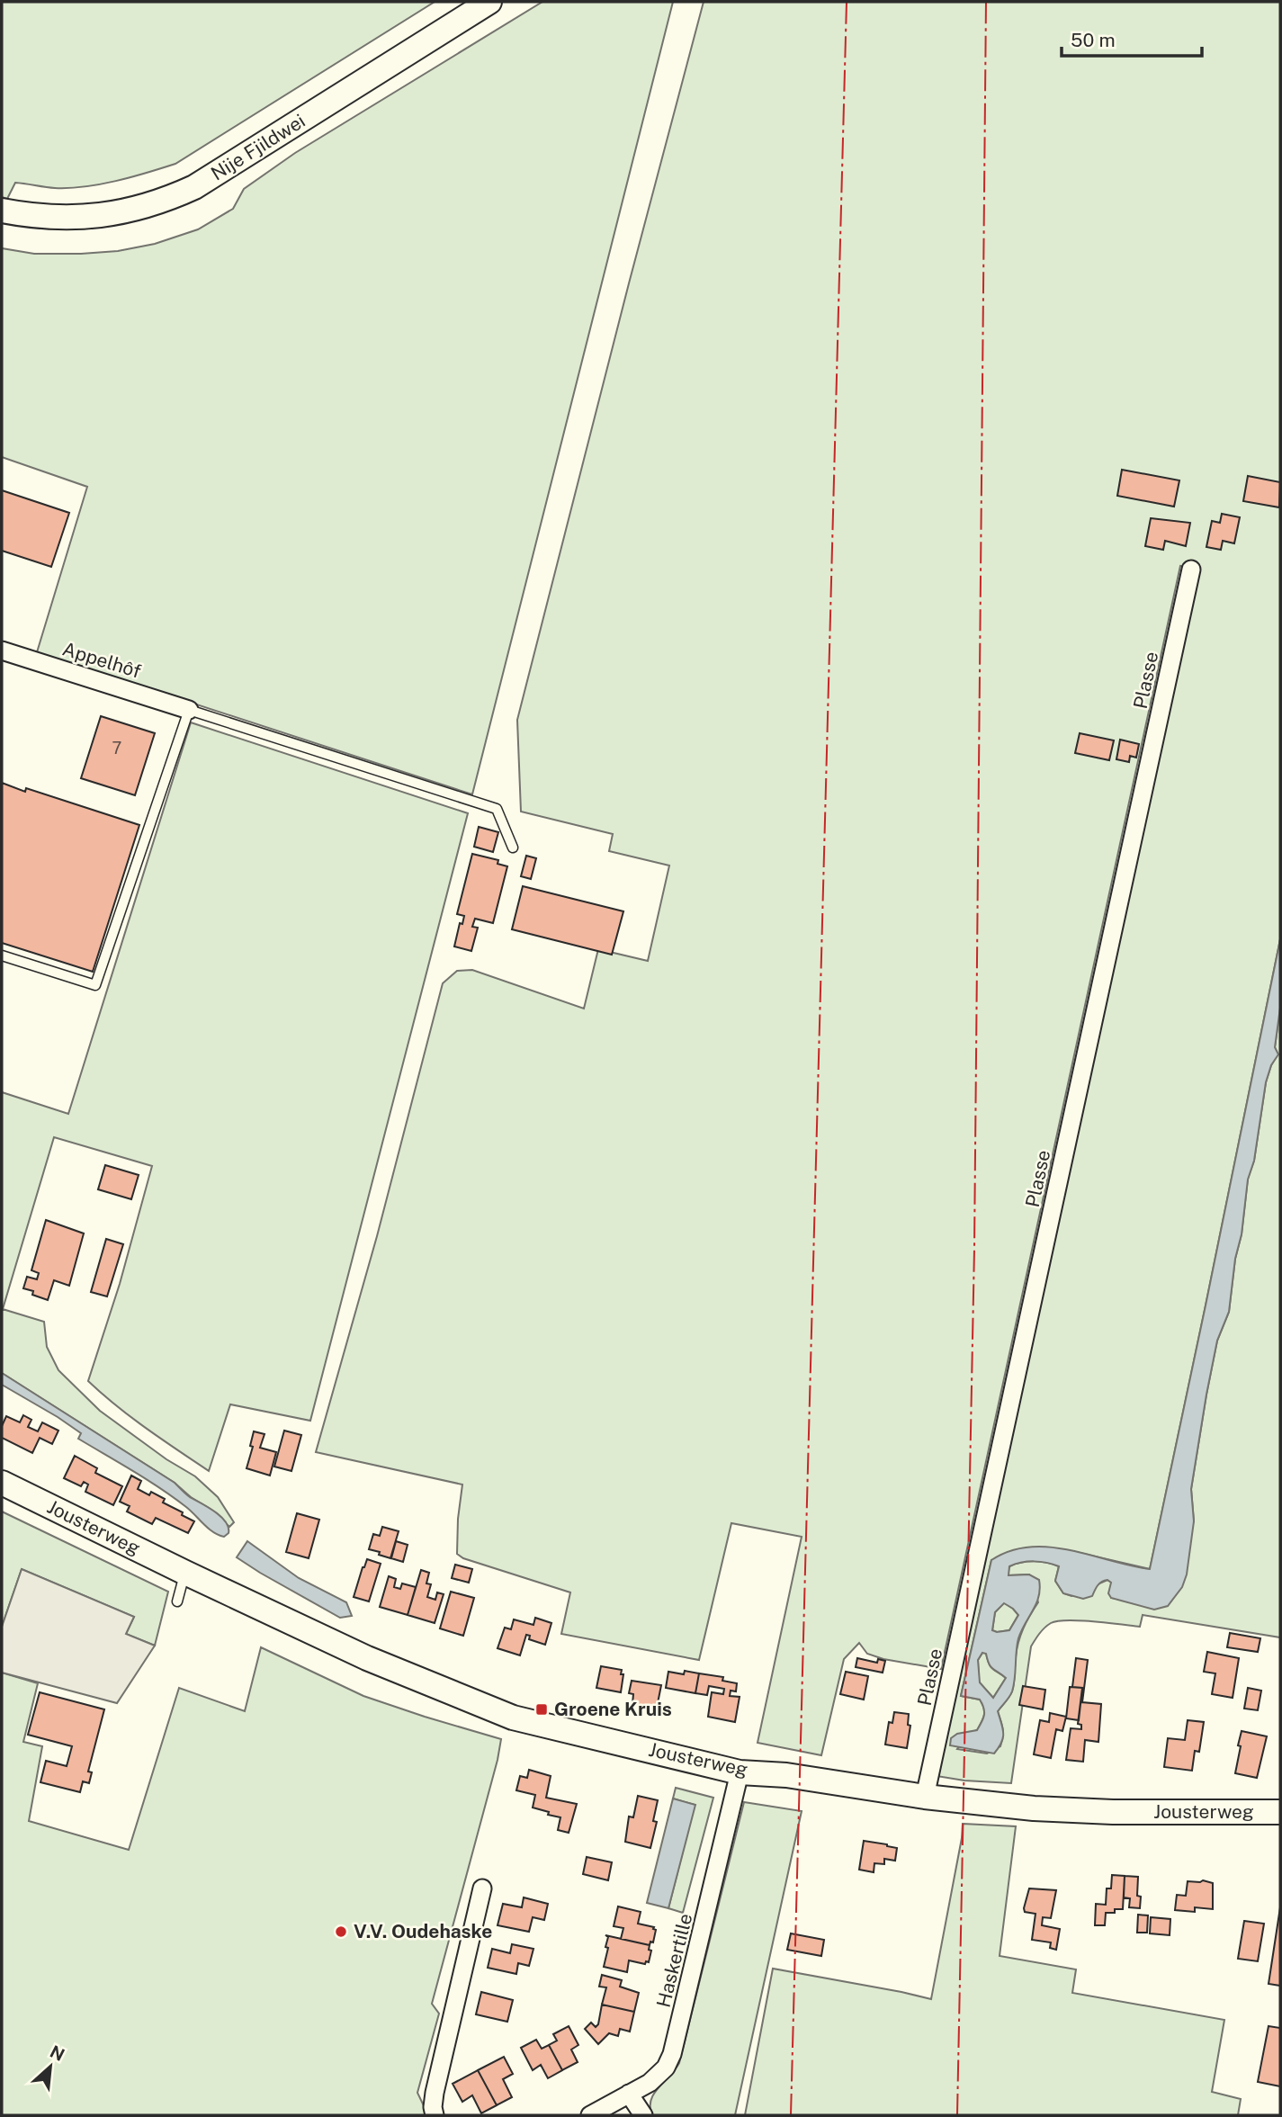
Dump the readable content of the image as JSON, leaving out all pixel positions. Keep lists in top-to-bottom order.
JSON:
{
  "streets": {
    "street": [
      "Nije Fjildwei",
      "Appelhôf",
      "Plasse",
      "Jousterweg",
      "Haskertille"
    ]
  },
  "crossings": [
    ["Plasse", "Jousterweg"],
    ["Jousterweg", "Haskertille"]
  ],
  "places": {
    "transit": ["Groene Kruis"],
    "other": ["V.V. Oudehaske"]
  },
  "house_numbers": ["7"],
  "scale_bar": "50 m",
  "north": "top right"
}
